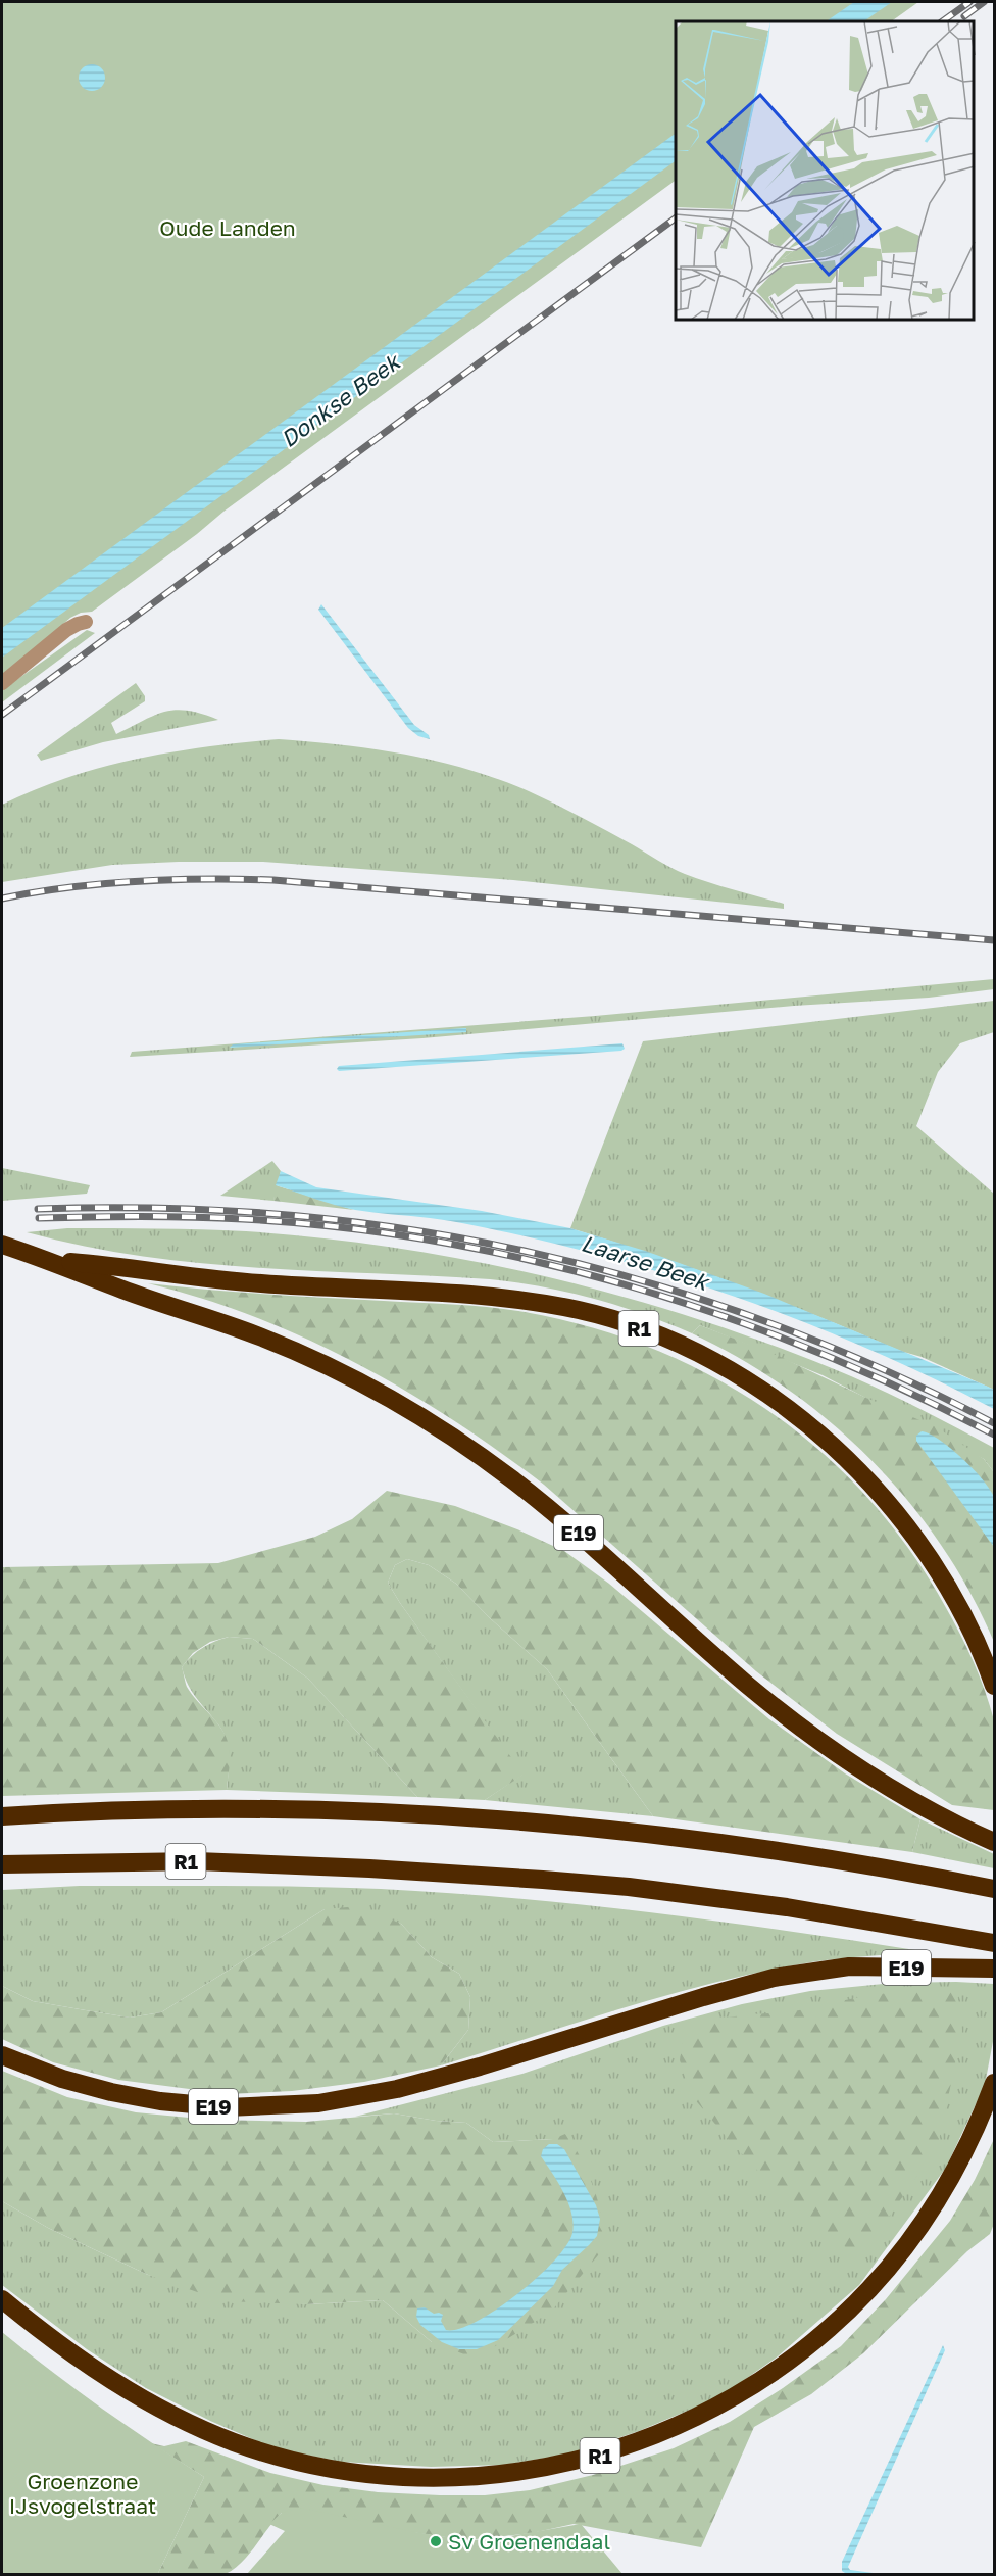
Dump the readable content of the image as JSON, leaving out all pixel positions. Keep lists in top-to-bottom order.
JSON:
{
  "streets": {
    "highway": ["R1", "E19"]
  },
  "crossings": [
    ["R1", "E19"]
  ],
  "water": ["Donkse Beek", "Laarse Beek"],
  "parks": ["Oude Landen", "Groenzone IJsvogelstraat"],
  "places": ["Sv Groenendaal"]
}
